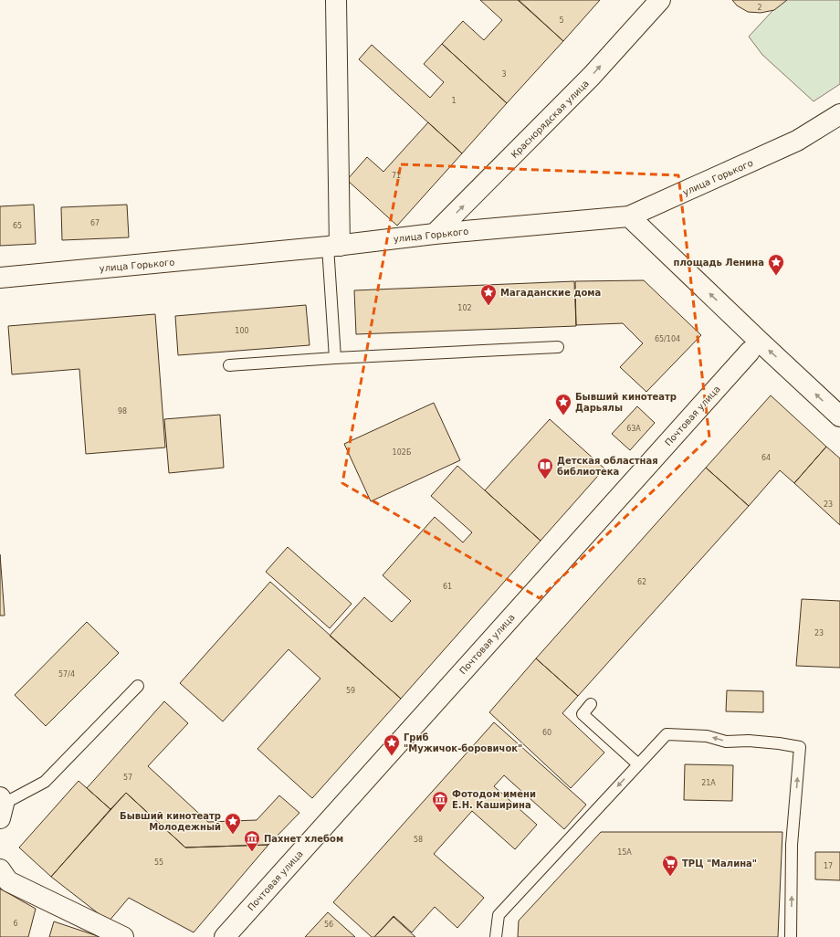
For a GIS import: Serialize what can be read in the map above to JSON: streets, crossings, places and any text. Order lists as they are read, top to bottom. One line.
{"streets":{"street":["Краснорядская улица","улица Горького","Почтовая улица"]},"crossings":[["Краснорядская улица","улица Горького"]],"one_way":["Краснорядская улица"],"places":{"place":["площадь Ленина","Магаданские дома","Бывший кинотеатр Дарьялы","Гриб \"Мужичок-боровичок\"","Бывший кинотеатр Молодежный"],"library":["Детская областная библиотека"],"museum":["Фотодом имени Е.Н. Каширина","Пахнет хлебом"],"supermarket":["ТРЦ \"Малина\""]},"house_numbers":["2","5","3","1","71","67","65","102","100","65/104","98","63А","102Б","64","23","62","61","23","57/4","59","60","57","21А","58","15А","55","17","6","56"]}
